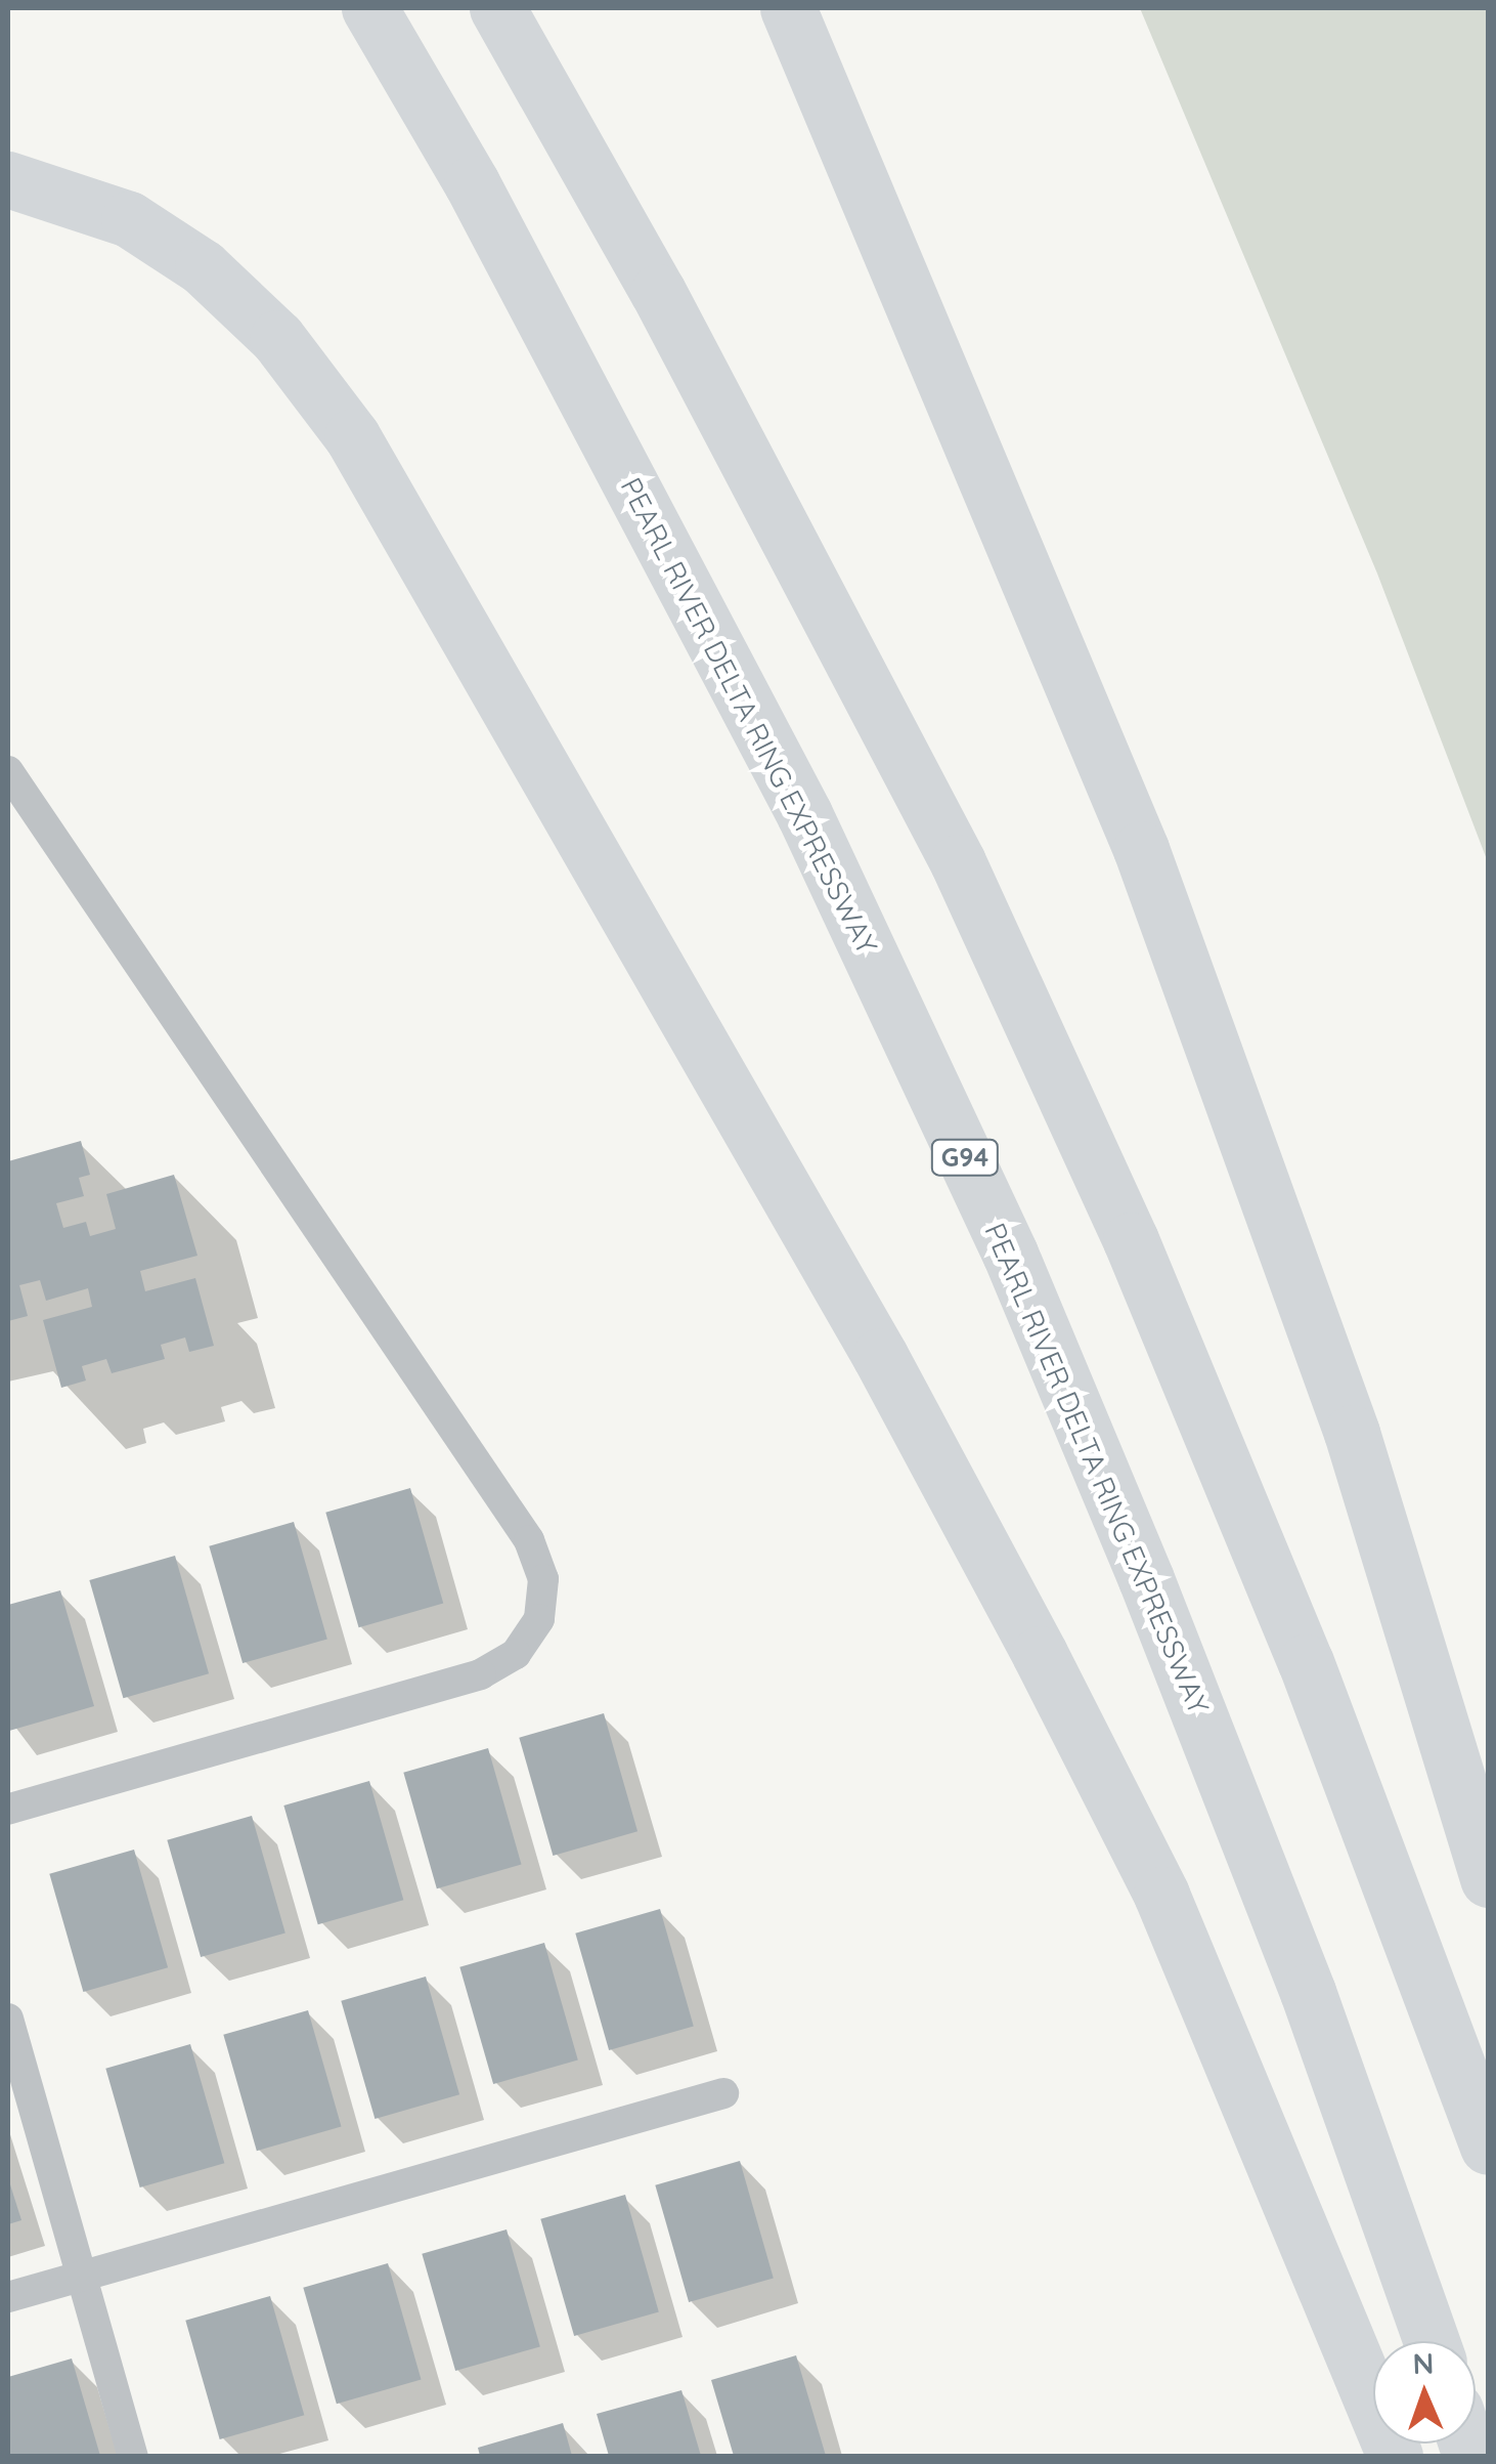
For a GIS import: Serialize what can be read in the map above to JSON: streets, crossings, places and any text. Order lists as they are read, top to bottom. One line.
{"streets":{"highway":["PEARL RIVER DELTA RING EXPRESSWAY","G94"]},"north":"top"}
